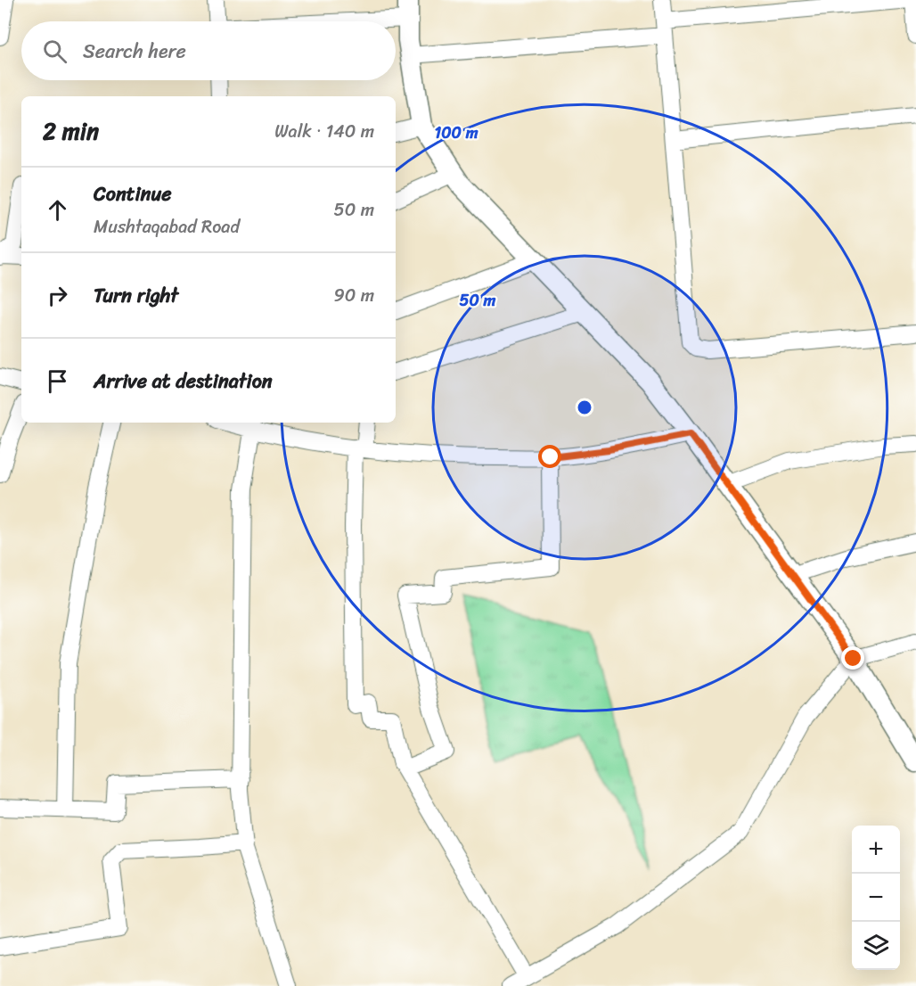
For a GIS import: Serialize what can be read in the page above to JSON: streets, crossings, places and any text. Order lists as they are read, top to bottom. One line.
{"page":{"search":"Search here","heading":["2 min","Walk · 140 m"],"list":[["Continue","Mushtaqabad Road","50 m"],["Turn right","90 m"],"Arrive at destination"],"map_buttons":["+","−"]},"rings":["100 m","50 m"]}
